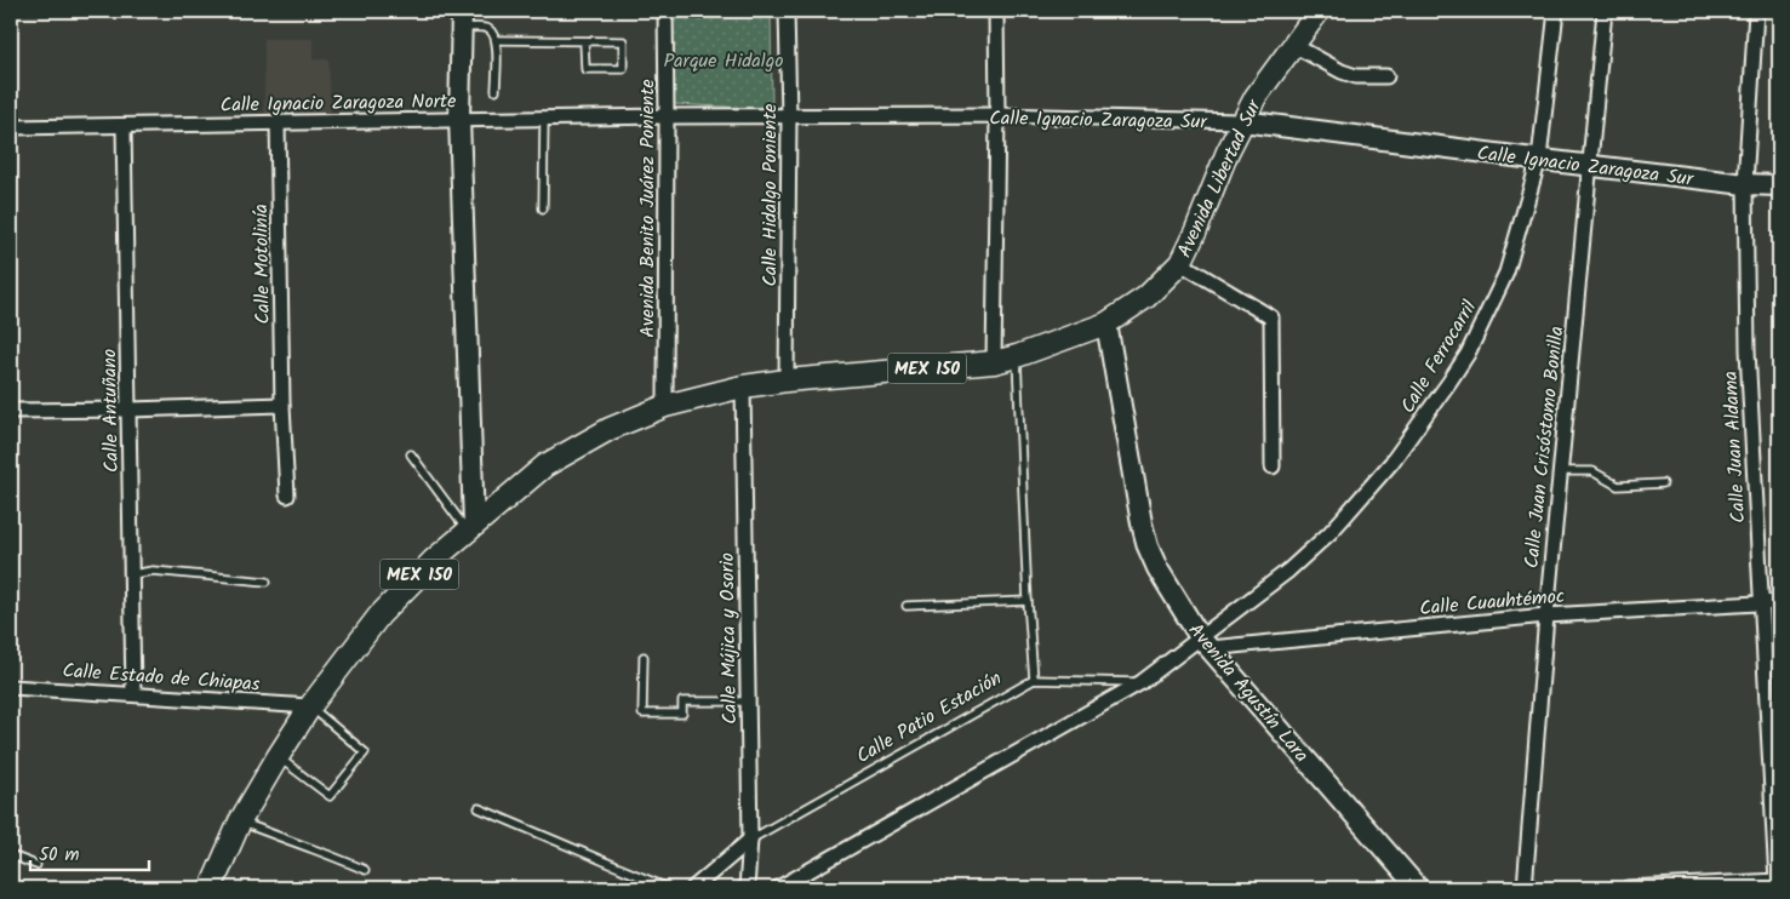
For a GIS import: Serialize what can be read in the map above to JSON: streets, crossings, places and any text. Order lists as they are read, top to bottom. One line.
{"streets":{"main road":["Calle Ignacio Zaragoza Sur","Avenida Libertad Sur","MEX 150","Avenida Agustín Lara"],"street":["Calle Ignacio Zaragoza Norte","Calle Hidalgo Poniente","Avenida Benito Juárez Poniente","Calle Motolinía","Calle Ferrocarril","Calle Antuñano","Calle Juan Crisóstomo Bonilla","Calle Juan Aldama","Calle Cuauhtémoc","Calle Mújica y Osorio","Calle Estado de Chiapas"],"lane":["Calle Patio Estación"]},"crossings":[["Calle Ignacio Zaragoza Norte","Calle Ignacio Zaragoza Sur"],["Calle Ignacio Zaragoza Norte","Avenida Benito Juárez Poniente"],["Calle Ignacio Zaragoza Norte","Calle Motolinía"],["Calle Ignacio Zaragoza Norte","Calle Antuñano"],["Calle Ignacio Zaragoza Sur","Avenida Libertad Sur"],["Calle Ignacio Zaragoza Sur","Calle Hidalgo Poniente"],["Calle Ignacio Zaragoza Sur","Avenida Benito Juárez Poniente"],["Calle Ignacio Zaragoza Sur","Calle Ferrocarril"],["Calle Ignacio Zaragoza Sur","Calle Juan Crisóstomo Bonilla"],["Calle Ignacio Zaragoza Sur","Calle Juan Aldama"],["Avenida Libertad Sur","Calle Hidalgo Poniente"],["Avenida Libertad Sur","MEX 150"],["Avenida Libertad Sur","Calle Mújica y Osorio"],["Avenida Libertad Sur","Avenida Agustín Lara"],["Avenida Benito Juárez Poniente","MEX 150"],["Calle Ferrocarril","Calle Cuauhtémoc"],["Calle Ferrocarril","Avenida Agustín Lara"],["MEX 150","Calle Mújica y Osorio"],["MEX 150","Calle Estado de Chiapas"],["Calle Antuñano","Calle Estado de Chiapas"],["Calle Juan Crisóstomo Bonilla","Calle Cuauhtémoc"],["Calle Juan Aldama","Calle Cuauhtémoc"],["Calle Cuauhtémoc","Avenida Agustín Lara"],["Calle Mújica y Osorio","Calle Patio Estación"]],"parks":["Parque Hidalgo"],"scale_bar":"50 m"}
